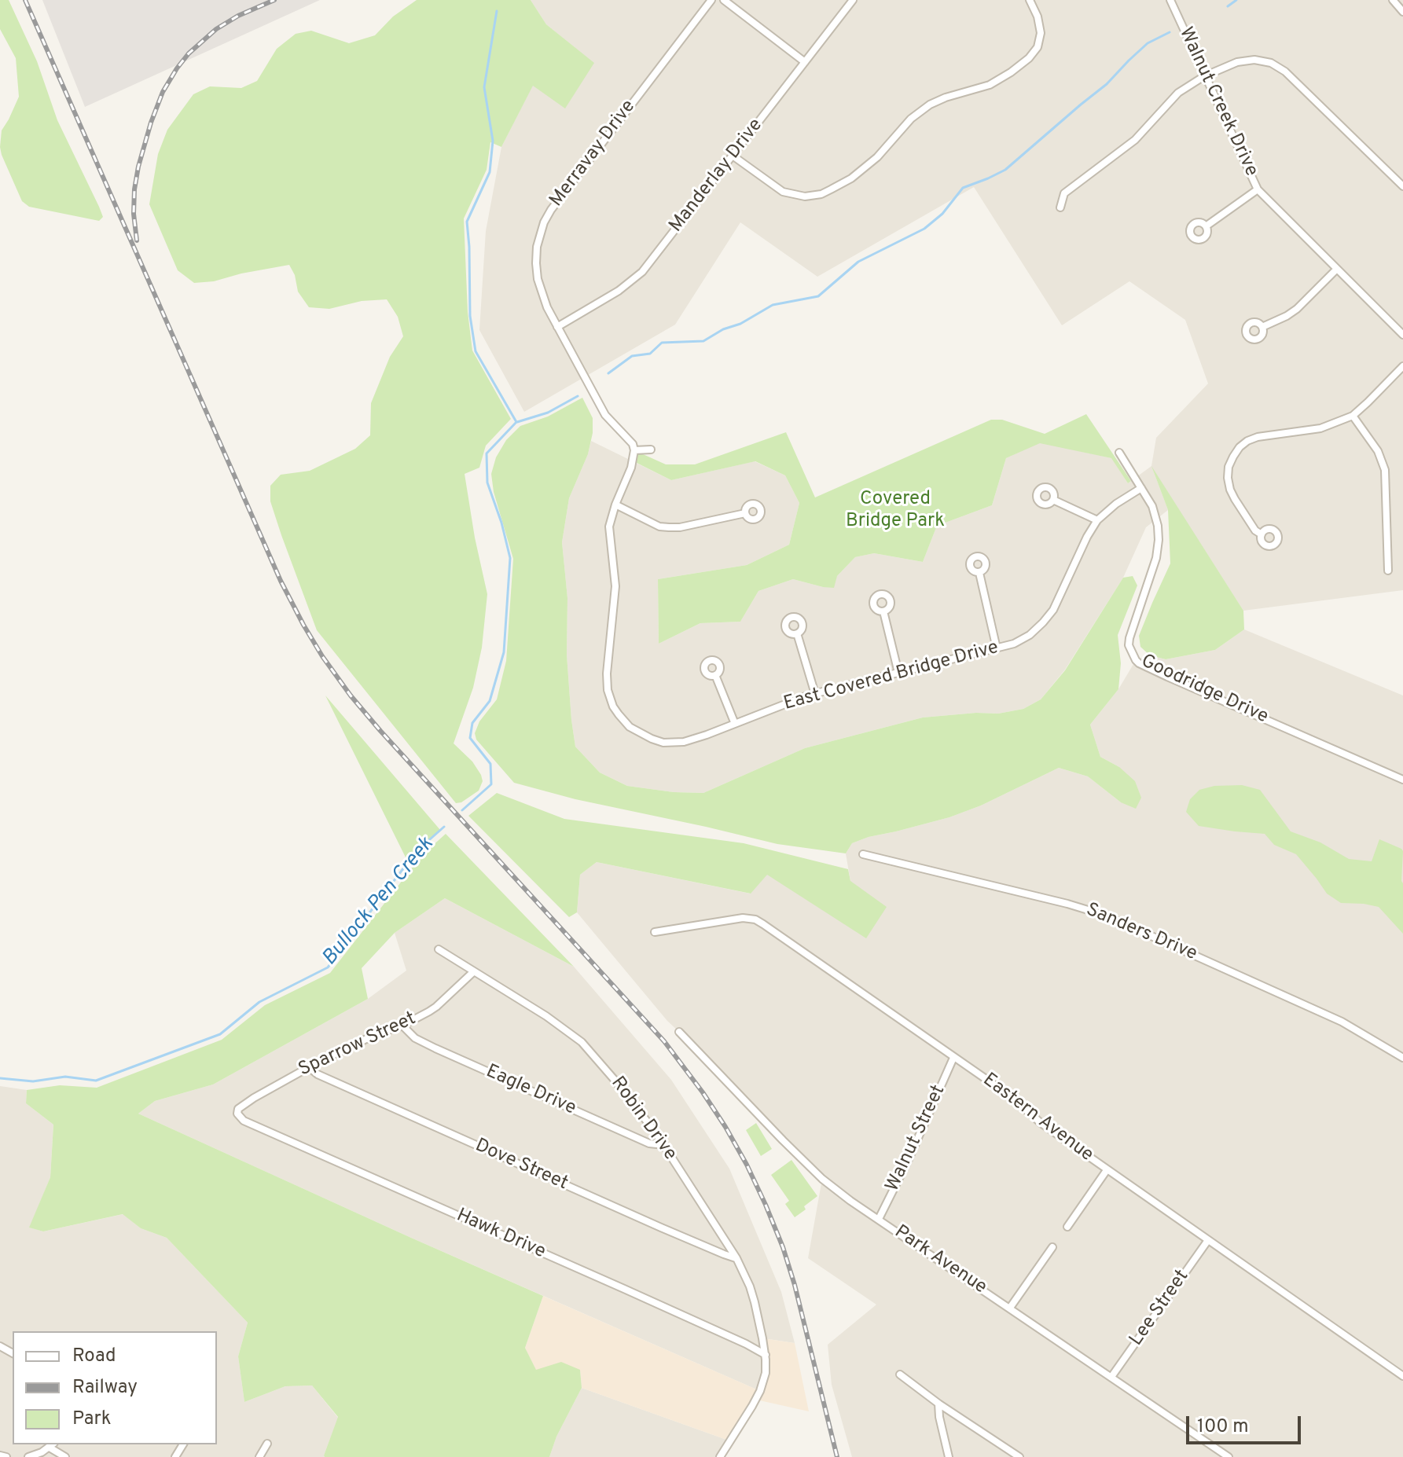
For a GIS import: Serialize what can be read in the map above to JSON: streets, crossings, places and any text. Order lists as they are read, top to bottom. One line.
{"streets":{"street":["Walnut Creek Drive","Merravay Drive","Manderlay Drive","East Covered Bridge Drive","Goodridge Drive","Sanders Drive","Sparrow Street","Eagle Drive","Eastern Avenue","Robin Drive","Walnut Street","Dove Street","Hawk Drive","Park Avenue","Lee Street"]},"crossings":[["Merravay Drive","Manderlay Drive"],["East Covered Bridge Drive","Goodridge Drive"],["Sparrow Street","Eagle Drive"],["Sparrow Street","Robin Drive"],["Sparrow Street","Dove Street"],["Sparrow Street","Hawk Drive"],["Eagle Drive","Robin Drive"],["Eastern Avenue","Walnut Street"],["Eastern Avenue","Lee Street"],["Robin Drive","Dove Street"],["Robin Drive","Hawk Drive"],["Walnut Street","Park Avenue"],["Park Avenue","Lee Street"]],"water":["Bullock Pen Creek"],"parks":["Covered Bridge Park"],"legend":["Road","Railway","Park"],"scale_bar":"100 m"}
